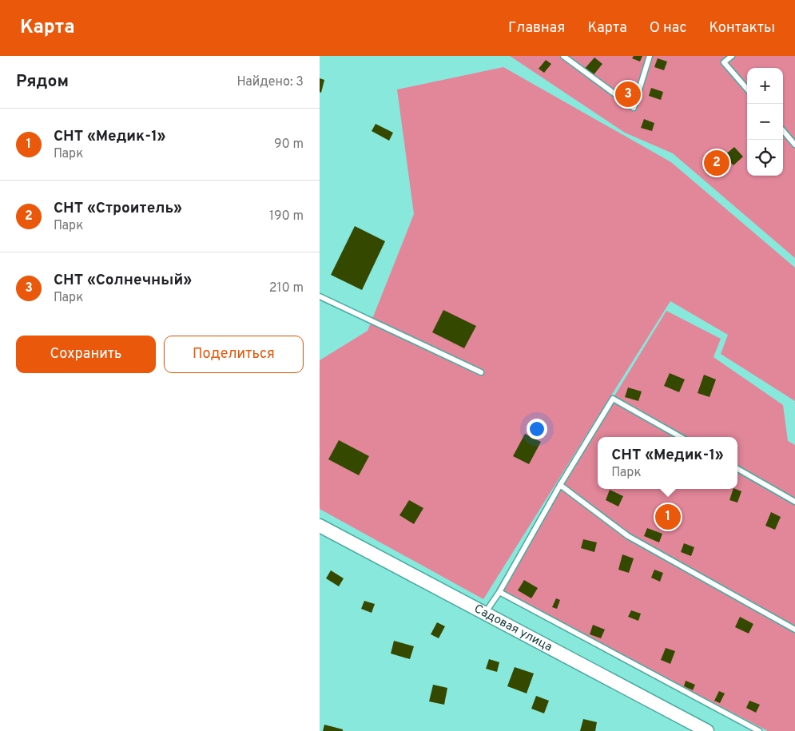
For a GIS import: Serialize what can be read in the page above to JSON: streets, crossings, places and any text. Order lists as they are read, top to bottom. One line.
{"streets":{"street":["Садовая улица"]},"page":{"header":"Карта","nav":["Главная","Карта","О нас","Контакты"],"heading":["Рядом","Найдено: 3"],"map_buttons":["+","−"],"pins":["3","2","1"],"list":[{"mark":"1","name":"СНТ «Медик-1»","note":"Парк","value":"90 m"},{"mark":"2","name":"СНТ «Строитель»","note":"Парк","value":"190 m"},{"mark":"3","name":"СНТ «Солнечный»","note":"Парк","value":"210 m"}],"buttons":["Сохранить","Поделиться"],"popup":["СНТ «Медик-1»","Парк"]}}
